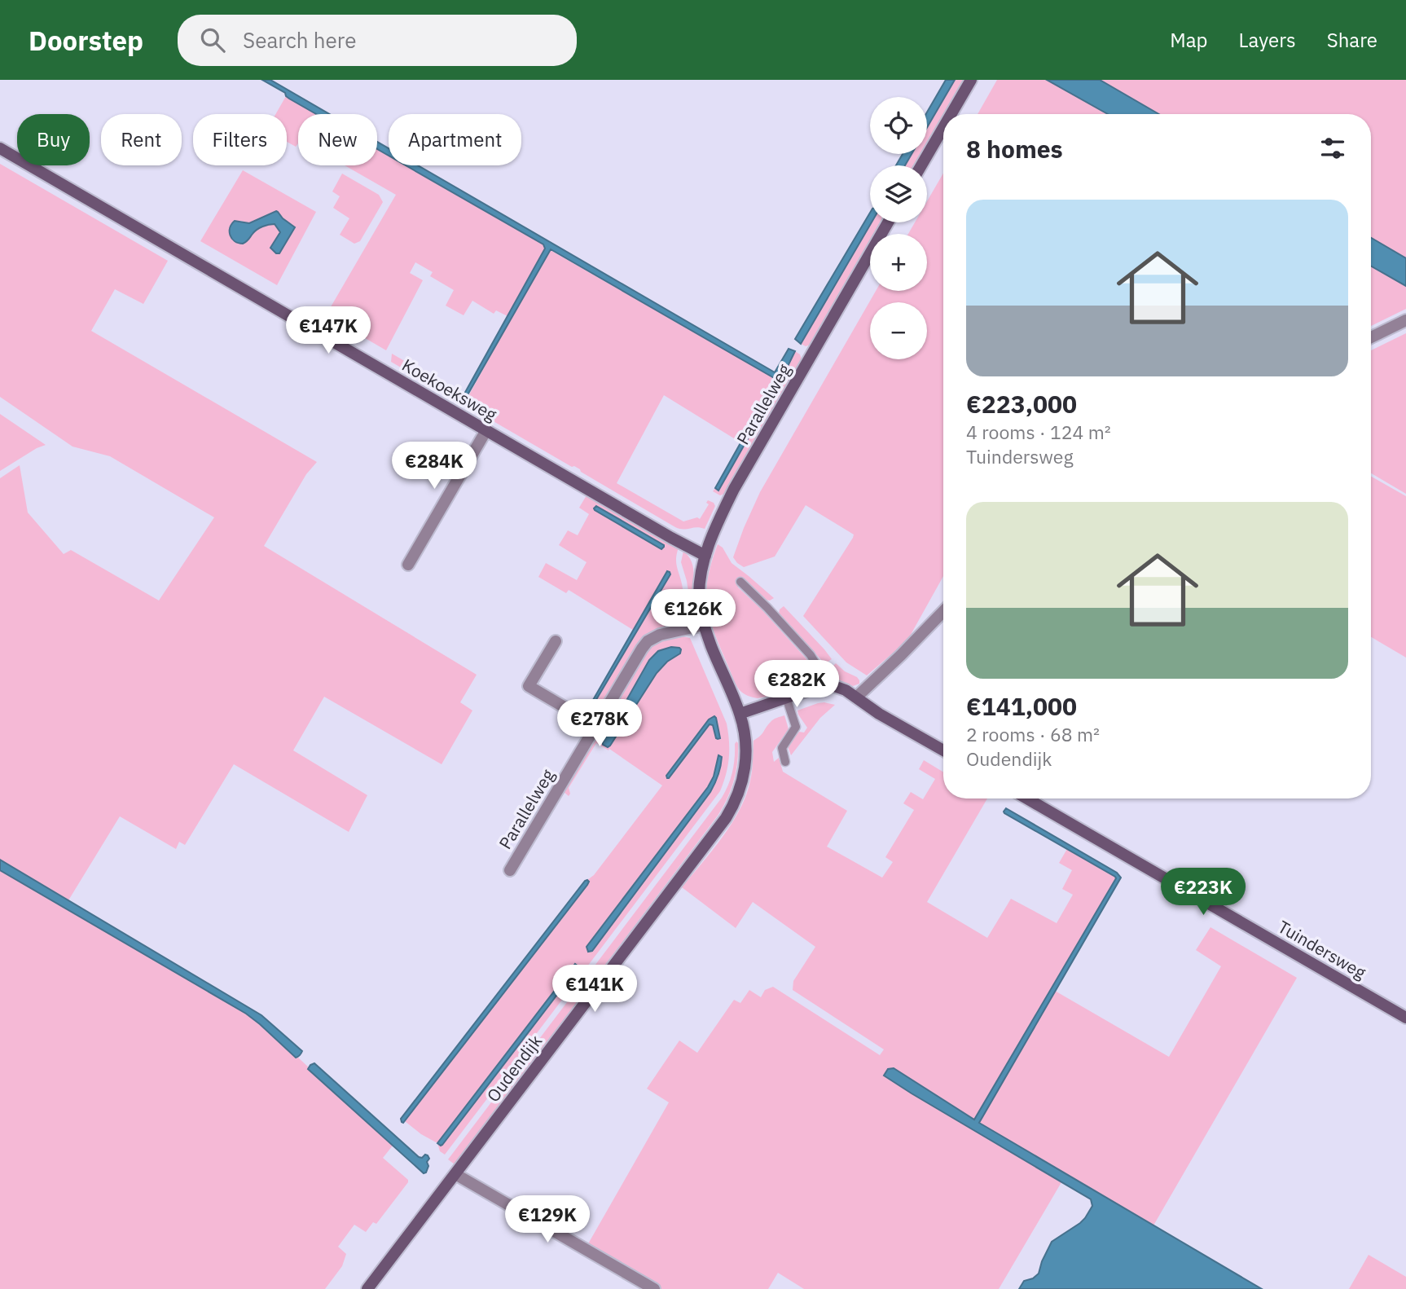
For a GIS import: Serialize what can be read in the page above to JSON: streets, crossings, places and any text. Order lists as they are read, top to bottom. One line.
{"streets":{"street":["Koekoeksweg","Parallelweg","Tuindersweg","Oudendijk"]},"crossings":[["Koekoeksweg","Parallelweg"],["Parallelweg","Oudendijk"]],"page":{"header":"Doorstep","search":"Search here","nav":["Map","Layers","Share"],"map_buttons":["+","−"],"chip":["Buy","Rent","Filters","New","Apartment"],"heading":"8 homes","list":[{"name":"€223,000","note":"4 rooms · 124 m² · Tuindersweg"},{"name":"€141,000","note":"2 rooms · 68 m² · Oudendijk"}],"price":["€147K","€284K","€126K","€282K","€278K","€223K","€141K","€129K"]}}
